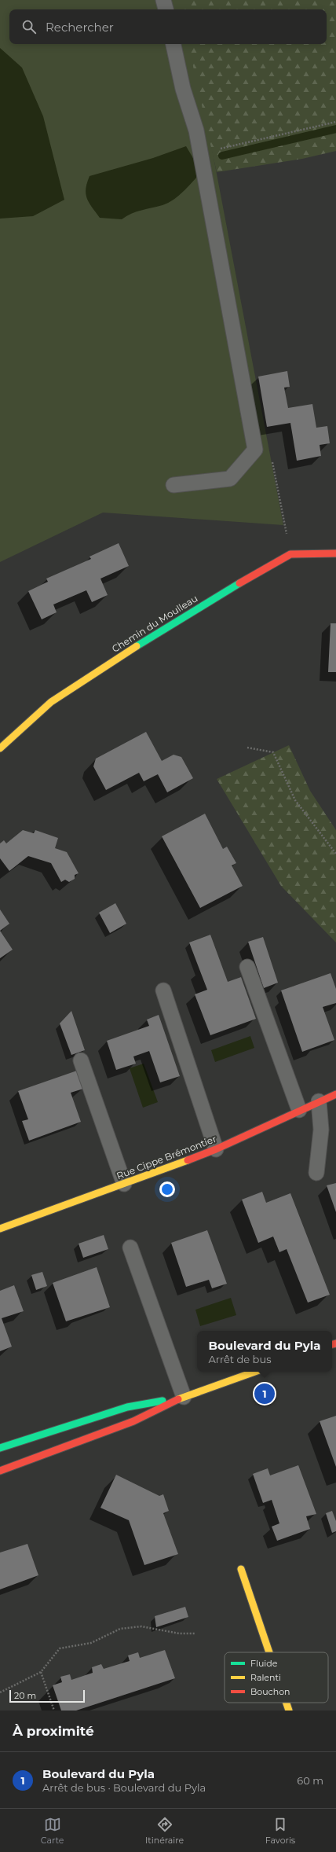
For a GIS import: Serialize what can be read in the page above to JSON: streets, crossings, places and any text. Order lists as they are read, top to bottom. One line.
{"streets":{"street":["Chemin du Moulleau","Rue Cippe Brémontier"]},"legend":["Fluide","Ralenti","Bouchon"],"scale_bar":"20 m","page":{"search":"Rechercher","popup":["Boulevard du Pyla","Arrêt de bus"],"pins":"1","scale":"20 m","heading":"À proximité","list":[{"mark":"1","name":"Boulevard du Pyla","note":"Arrêt de bus · Boulevard du Pyla","value":"60 m"}],"nav":["Carte","Itinéraire","Favoris"]}}
